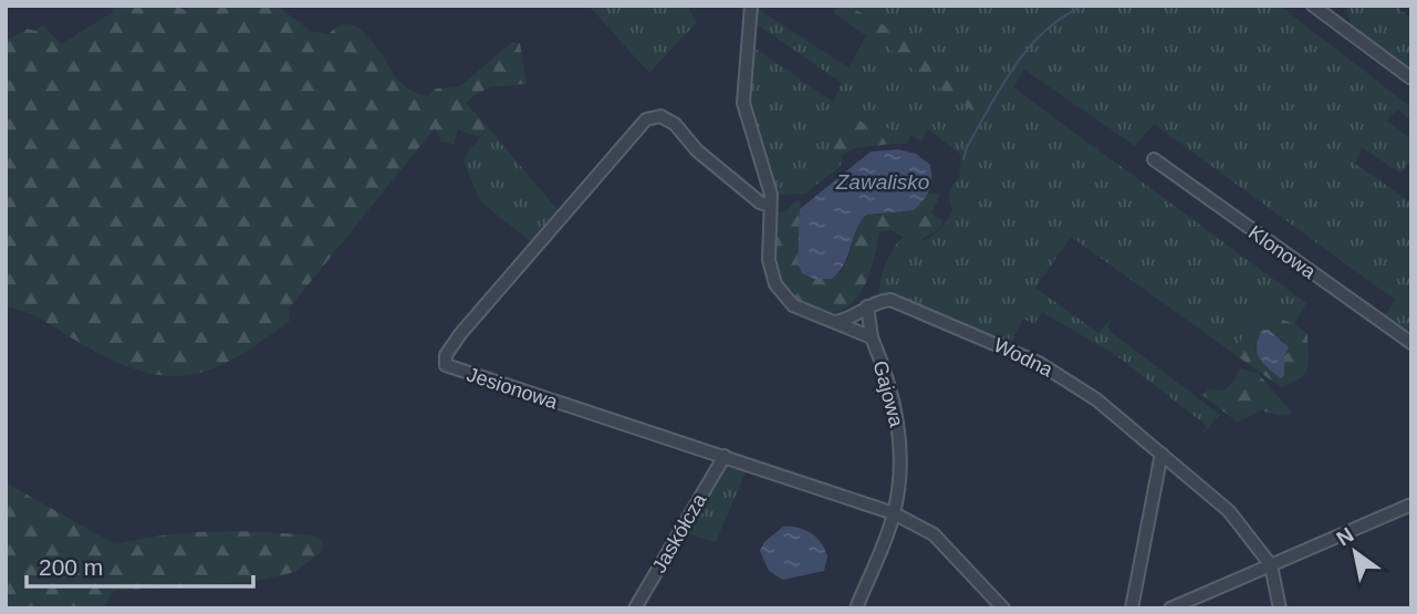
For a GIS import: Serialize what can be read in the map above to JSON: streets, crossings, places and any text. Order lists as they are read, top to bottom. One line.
{"streets":{"street":["Klonowa","Wodna","Jesionowa","Gajowa","Jaskółcza"]},"crossings":[["Wodna","Gajowa"],["Jesionowa","Gajowa"],["Jesionowa","Jaskółcza"]],"water":["Zawalisko"],"scale_bar":"200 m","north":"top left"}
